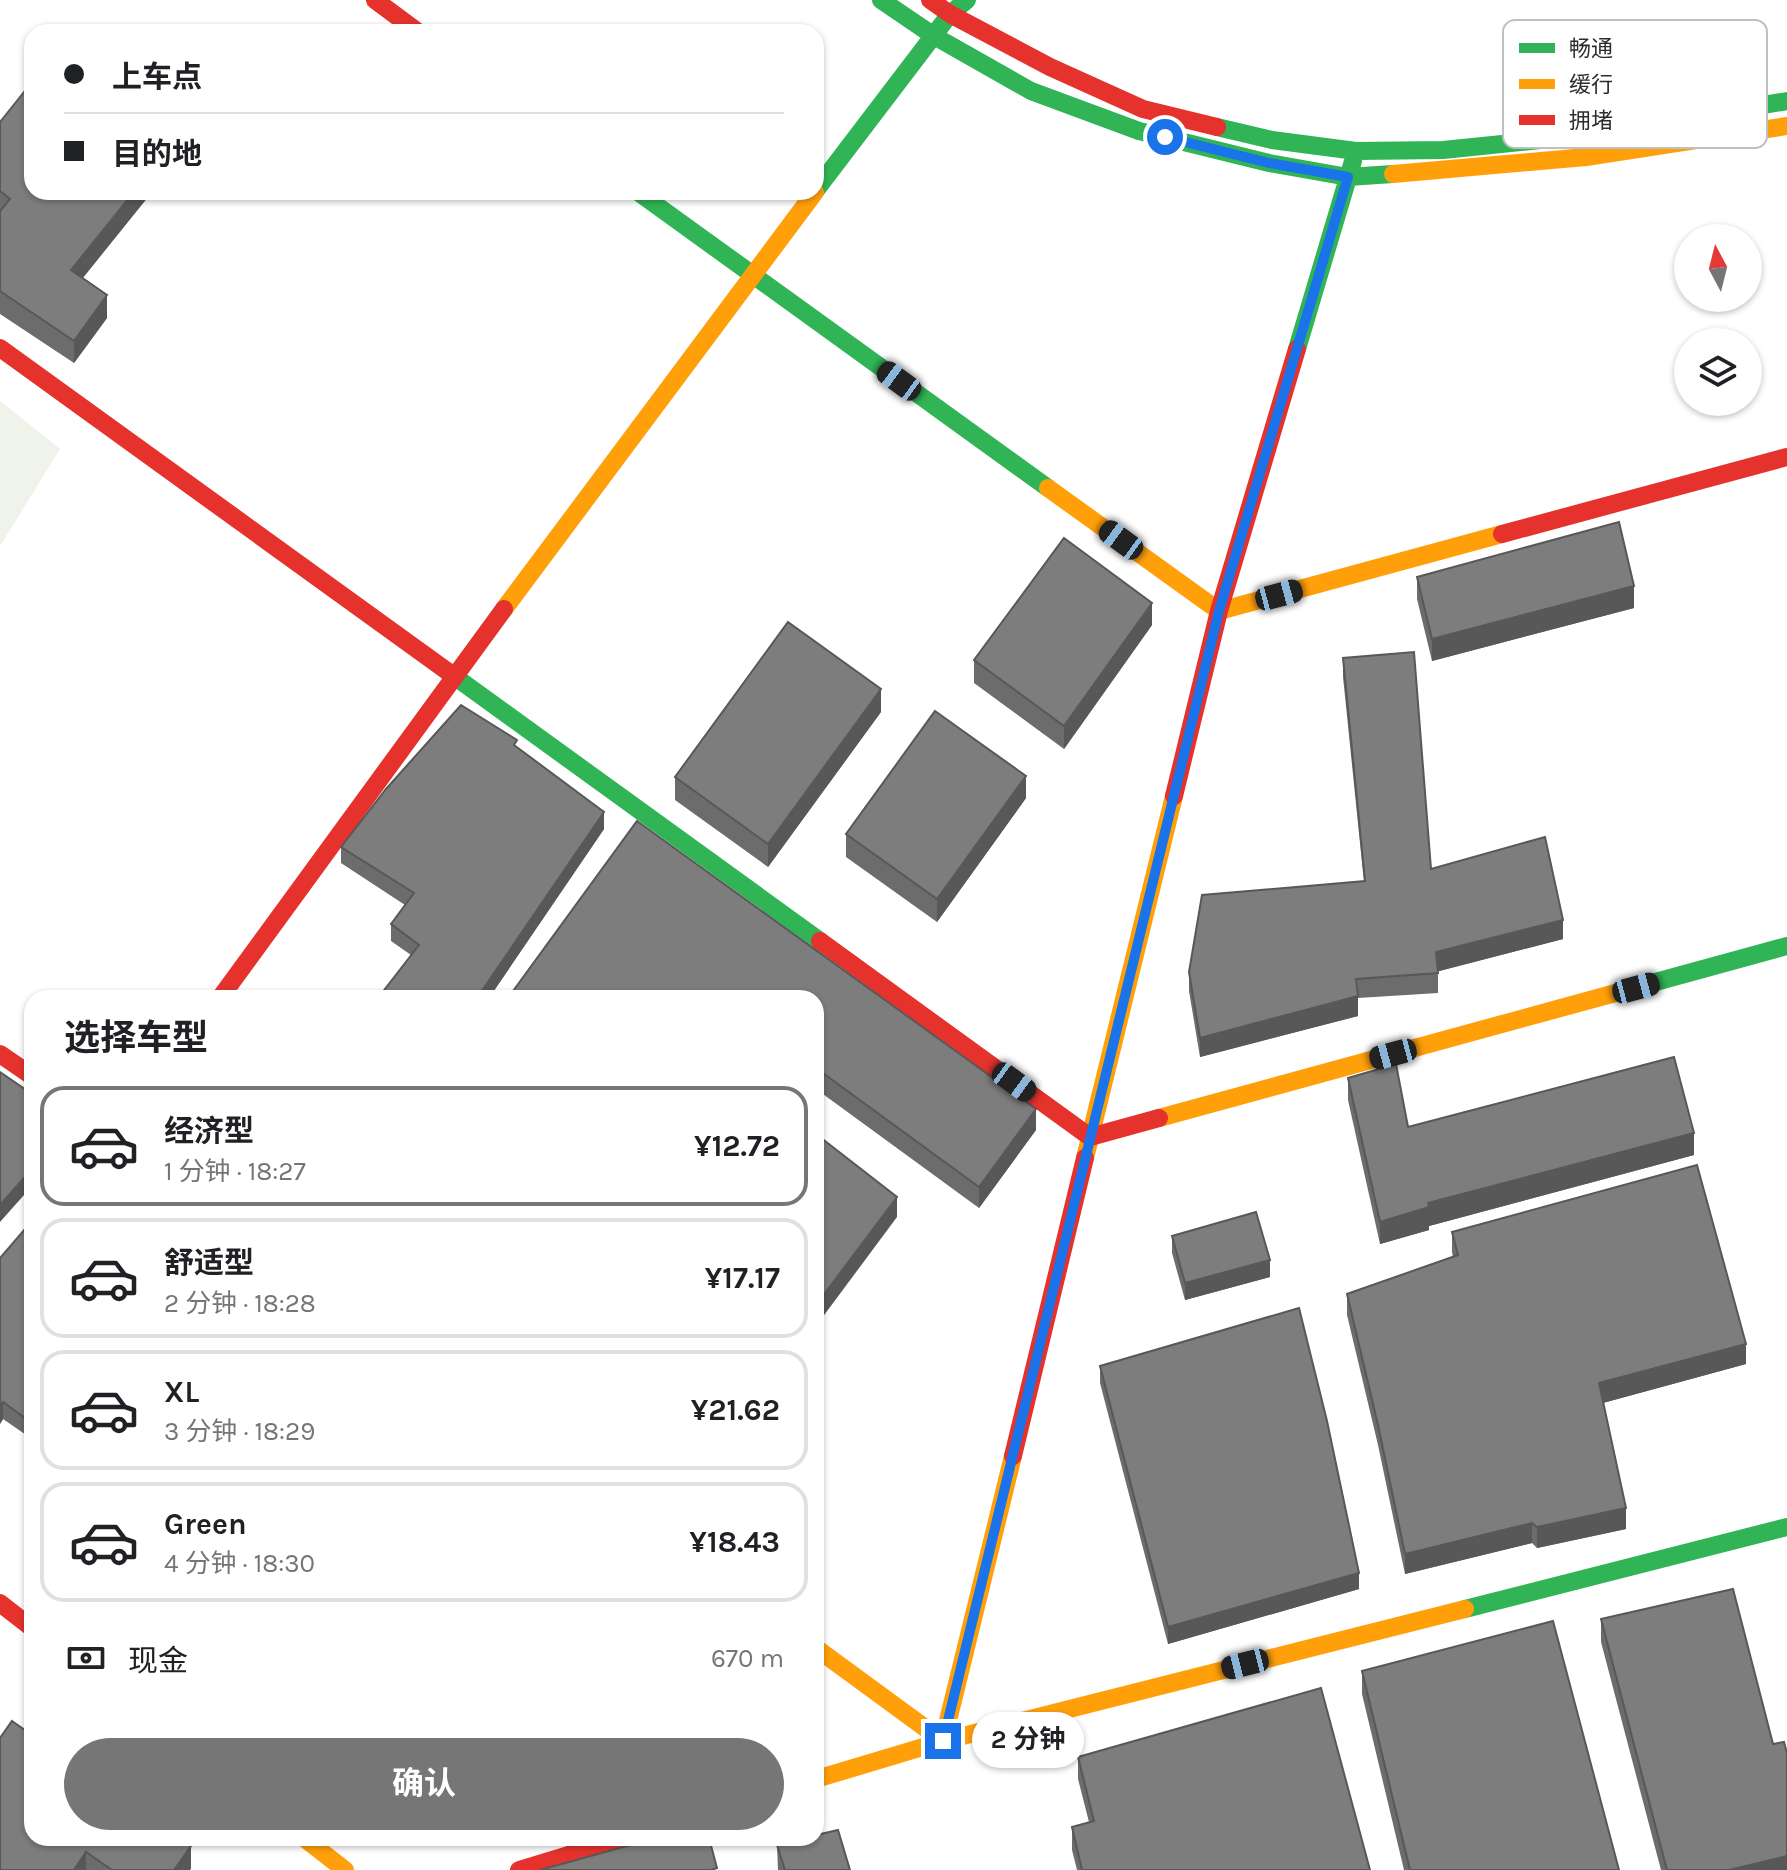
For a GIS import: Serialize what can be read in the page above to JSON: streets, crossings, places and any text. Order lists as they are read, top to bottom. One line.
{"legend":["畅通","缓行","拥堵"],"north":"top","page":{"banner":["上车点","目的地"],"heading":"选择车型","list":[{"name":"经济型","note":"1 分钟 · 18:27","value":"¥12.72"},{"name":"舒适型","note":"2 分钟 · 18:28","value":"¥17.17"},{"name":"XL","note":"3 分钟 · 18:29","value":"¥21.62"},{"name":"Green","note":"4 分钟 · 18:30","value":"¥18.43"}],"pay":["现金","670 m"],"bubble":"2 分钟","buttons":"确认"}}
